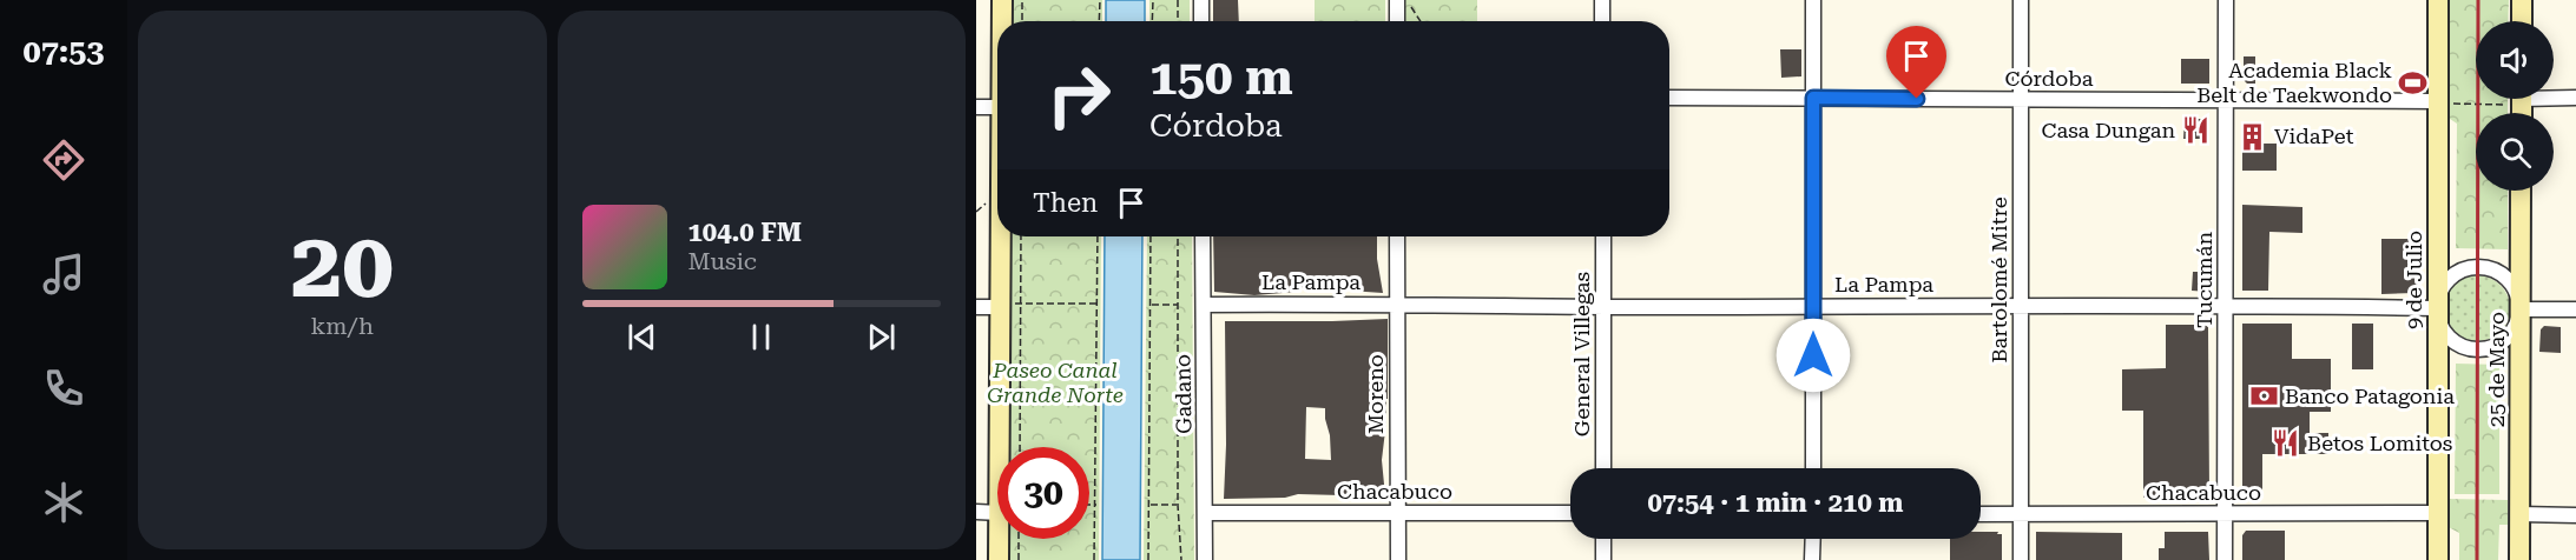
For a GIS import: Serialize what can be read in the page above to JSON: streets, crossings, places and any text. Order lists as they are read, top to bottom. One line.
{"streets":{"main road":["9 de Julio","25 de Mayo"],"street":["Córdoba","Bartolomé Mitre","Tucumán","La Pampa","General Villegas","Gadano","Moreno","Chacabuco"]},"crossings":[["Córdoba","Bartolomé Mitre"],["Córdoba","Tucumán"],["Córdoba","9 de Julio"],["Bartolomé Mitre","La Pampa"],["Bartolomé Mitre","Chacabuco"],["Tucumán","La Pampa"],["Tucumán","Chacabuco"],["9 de Julio","La Pampa"],["9 de Julio","25 de Mayo"],["9 de Julio","Chacabuco"],["La Pampa","General Villegas"],["La Pampa","25 de Mayo"],["La Pampa","Gadano"],["La Pampa","Moreno"],["Gadano","Chacabuco"],["Moreno","Chacabuco"]],"parks":["Paseo Canal Grande Norte"],"places":{"sports":["Academia Black Belt de Taekwondo"],"restaurant":["Casa Dungan","Betos Lomitos"],"building":["VidaPet"],"bank":["Banco Patagonia"]},"page":{"tabs":"07:53","tile":["20","km/h"],"turn":["150 m","Córdoba"],"then":"Then","song":["104.0 FM","Music"],"limit":"30","trip":"07:54 · 1 min · 210 m"}}
